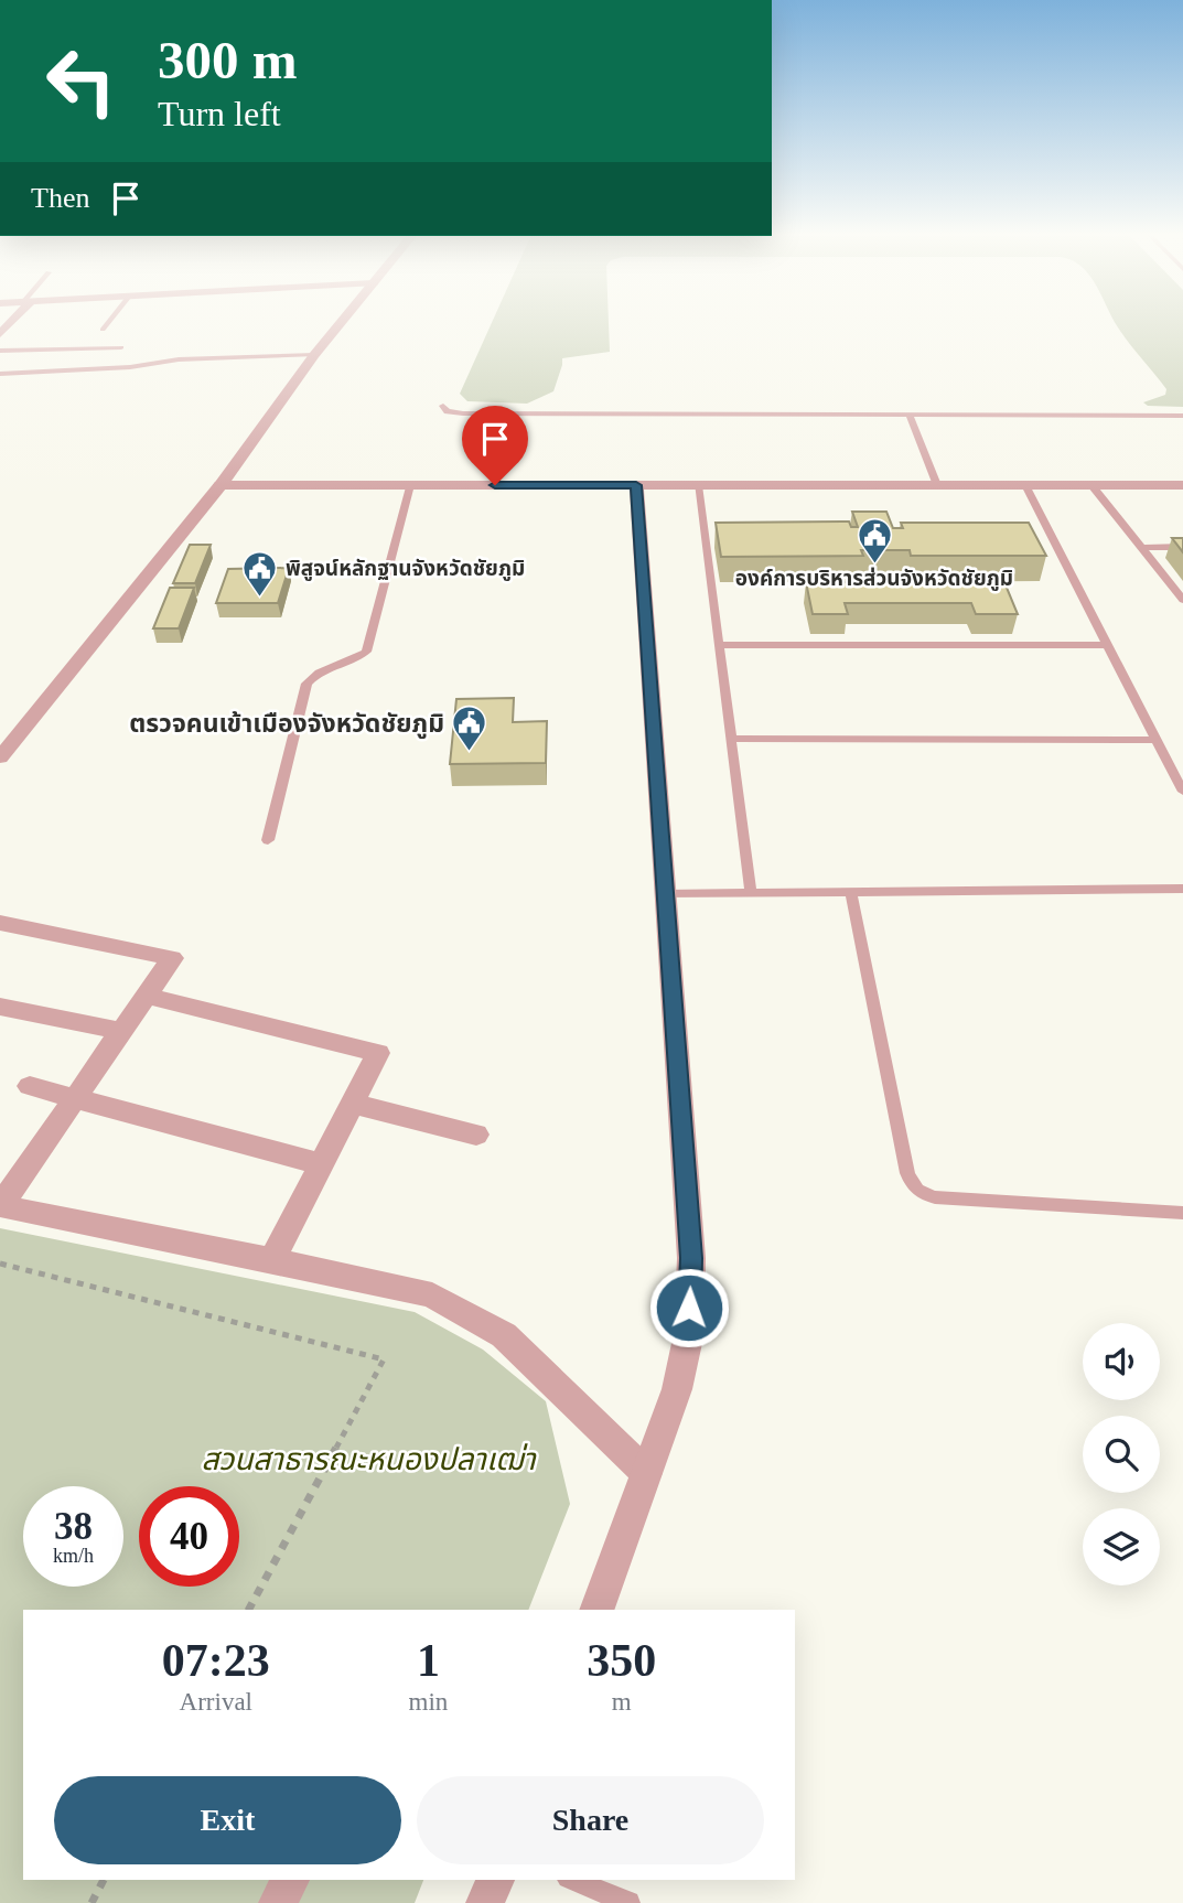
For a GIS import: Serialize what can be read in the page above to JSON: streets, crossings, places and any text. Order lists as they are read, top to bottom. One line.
{"parks":["สวนสาธารณะหนองปลาเฒ่า"],"places":{"public building":["องค์การบริหารส่วนจังหวัดชัยภูมิ","พิสูจน์หลักฐานจังหวัดชัยภูมิ","ตรวจคนเข้าเมืองจังหวัดชัยภูมิ"]},"page":{"turn":["300 m","Turn left"],"then":"Then","speed":"38 km/h","limit":"40","eta":["07:23","Arrival","1","min","350","m"],"buttons":["Exit","Share"]}}
